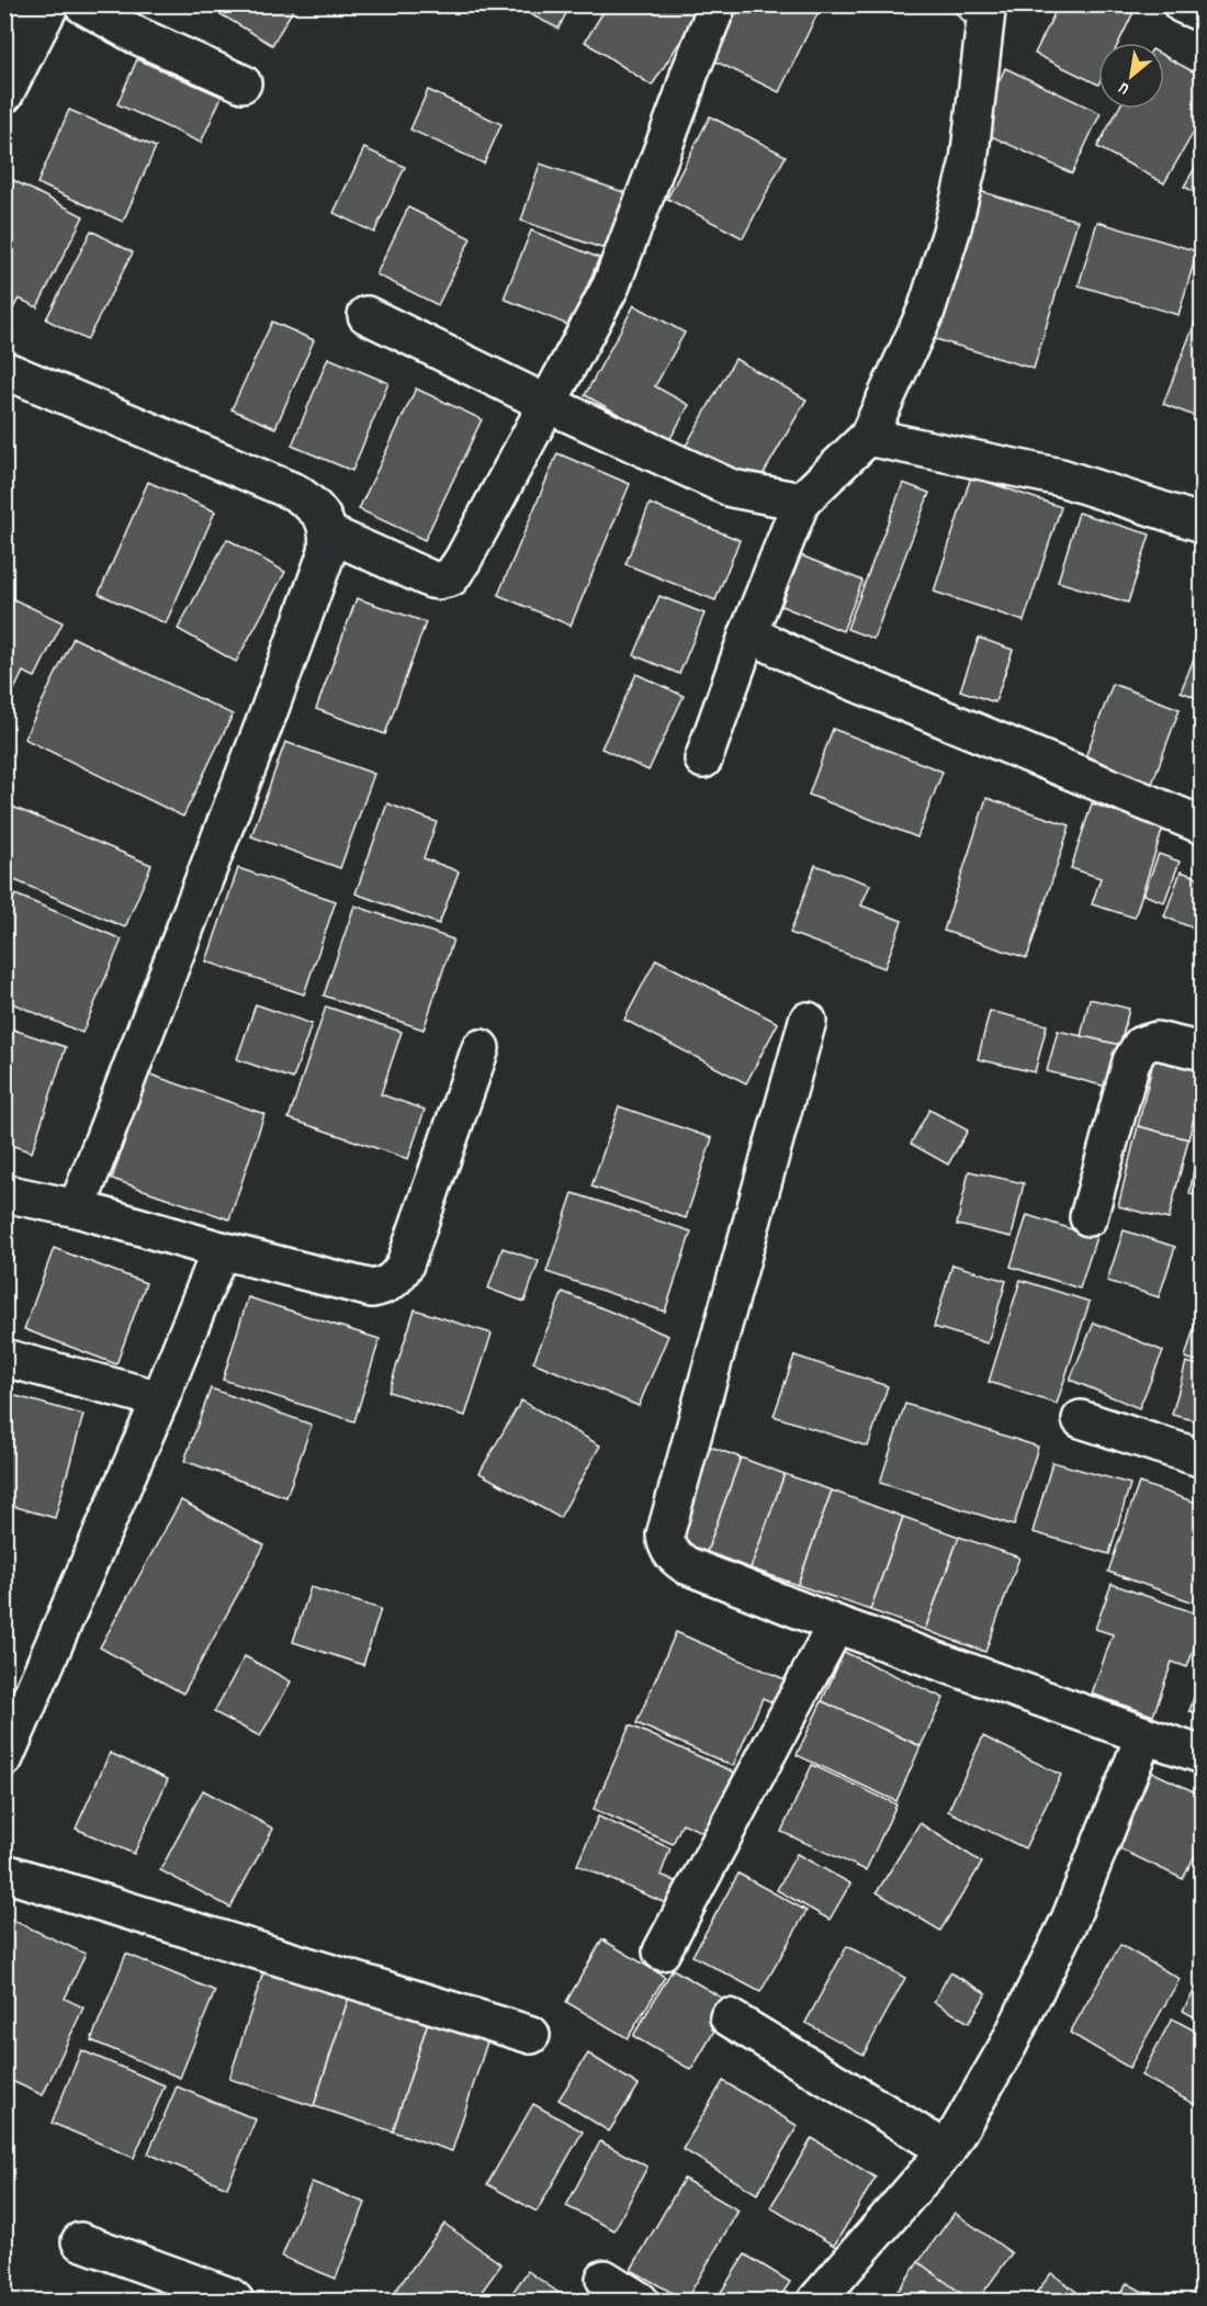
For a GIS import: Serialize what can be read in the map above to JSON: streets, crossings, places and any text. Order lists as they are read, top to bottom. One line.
{"north":"bottom left"}
